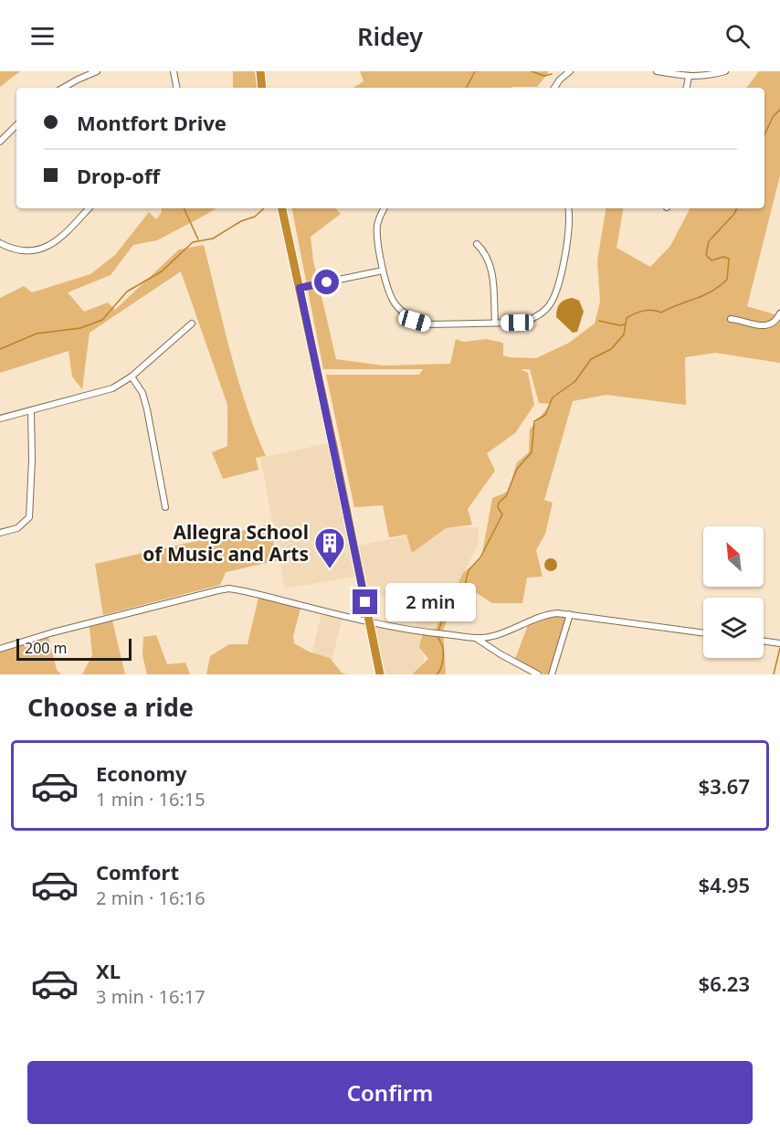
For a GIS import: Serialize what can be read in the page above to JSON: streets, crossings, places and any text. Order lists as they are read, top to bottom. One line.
{"places":{"building":["Allegra School of Music and Arts"]},"scale_bar":"200 m","north":"top left","page":{"header":"Ridey","banner":["Montfort Drive","Drop-off"],"bubble":"2 min","scale":"200 m","heading":"Choose a ride","list":[{"name":"Economy","note":"1 min · 16:15","value":"$3.67"},{"name":"Comfort","note":"2 min · 16:16","value":"$4.95"},{"name":"XL","note":"3 min · 16:17","value":"$6.23"}],"buttons":"Confirm"}}
